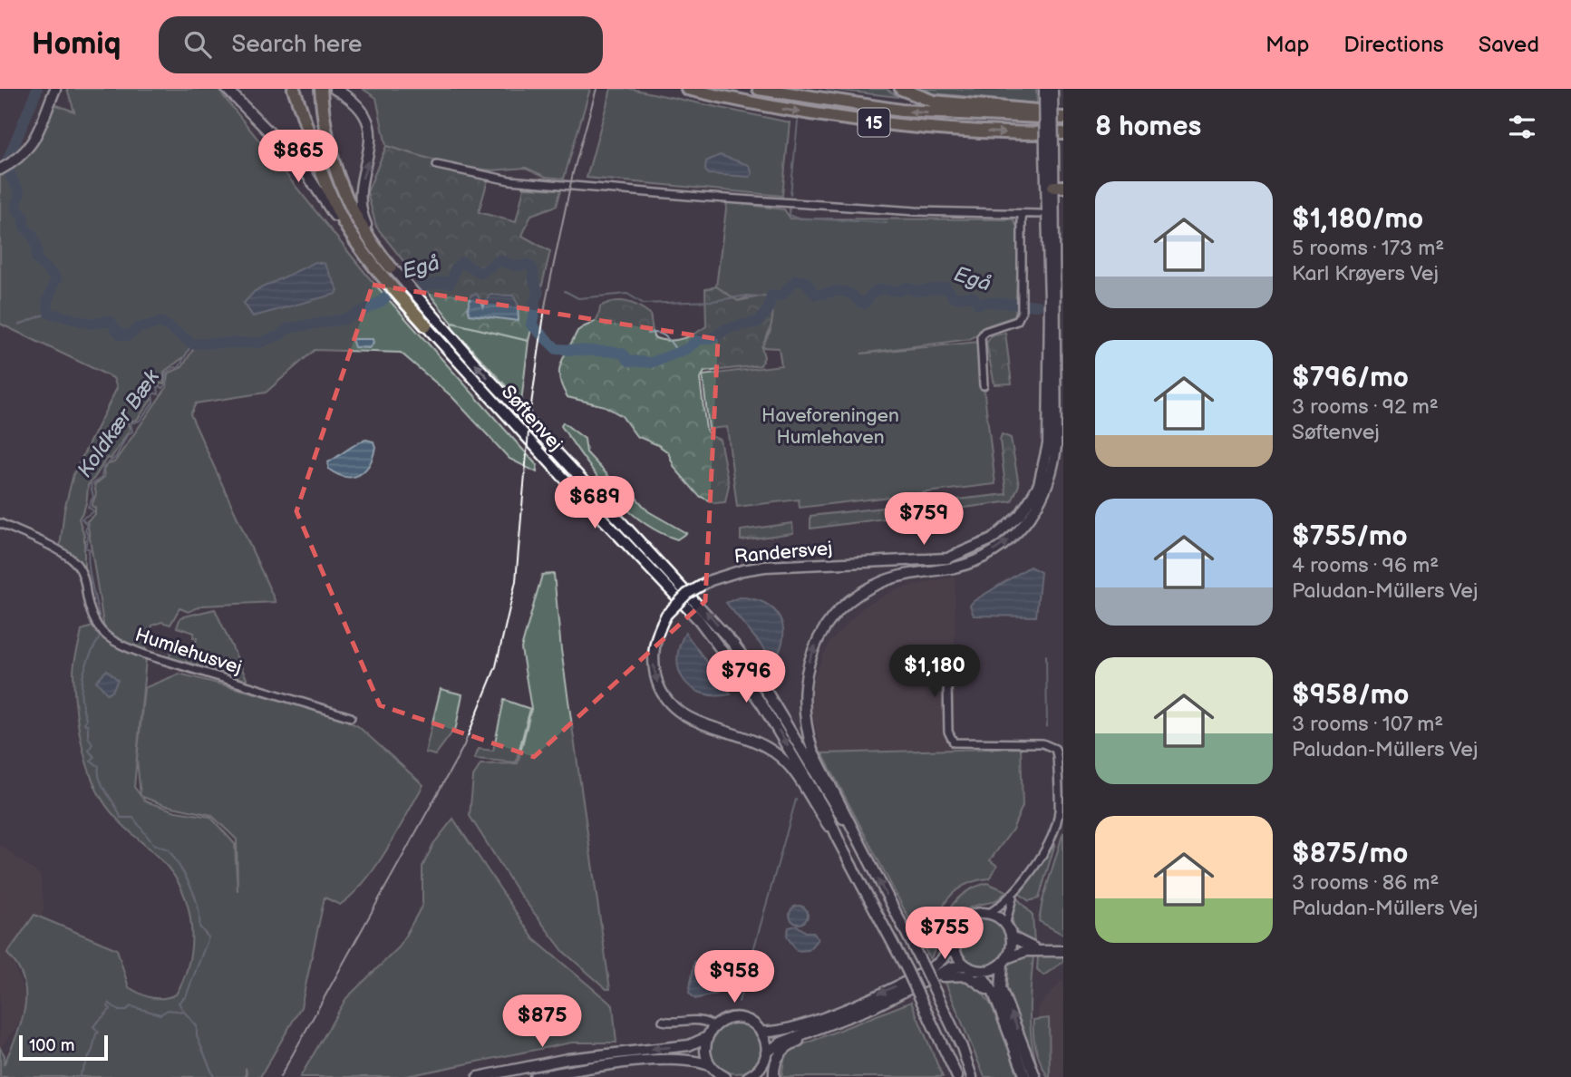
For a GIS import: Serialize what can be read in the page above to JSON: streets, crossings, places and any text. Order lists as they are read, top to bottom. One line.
{"streets":{"highway":["15"],"main road":["Søftenvej","Randersvej"],"street":["Humlehusvej"]},"crossings":[["Søftenvej","Randersvej"]],"water":["Egå","Koldkær Bæk"],"parks":["Haveforeningen Humlehaven"],"scale_bar":"100 m","page":{"header":"Homiq","search":"Search here","nav":["Map","Directions","Saved"],"heading":"8 homes","price":["$865","$689","$759","$1,180","$796","$755","$958","$875"],"list":[{"name":"$1,180/mo","note":"5 rooms · 173 m² · Karl Krøyers Vej"},{"name":"$796/mo","note":"3 rooms · 92 m² · Søftenvej"},{"name":"$755/mo","note":"4 rooms · 96 m² · Paludan-Müllers Vej"},{"name":"$958/mo","note":"3 rooms · 107 m² · Paludan-Müllers Vej"},{"name":"$875/mo","note":"3 rooms · 86 m² · Paludan-Müllers Vej"}],"scale":"100 m"}}
